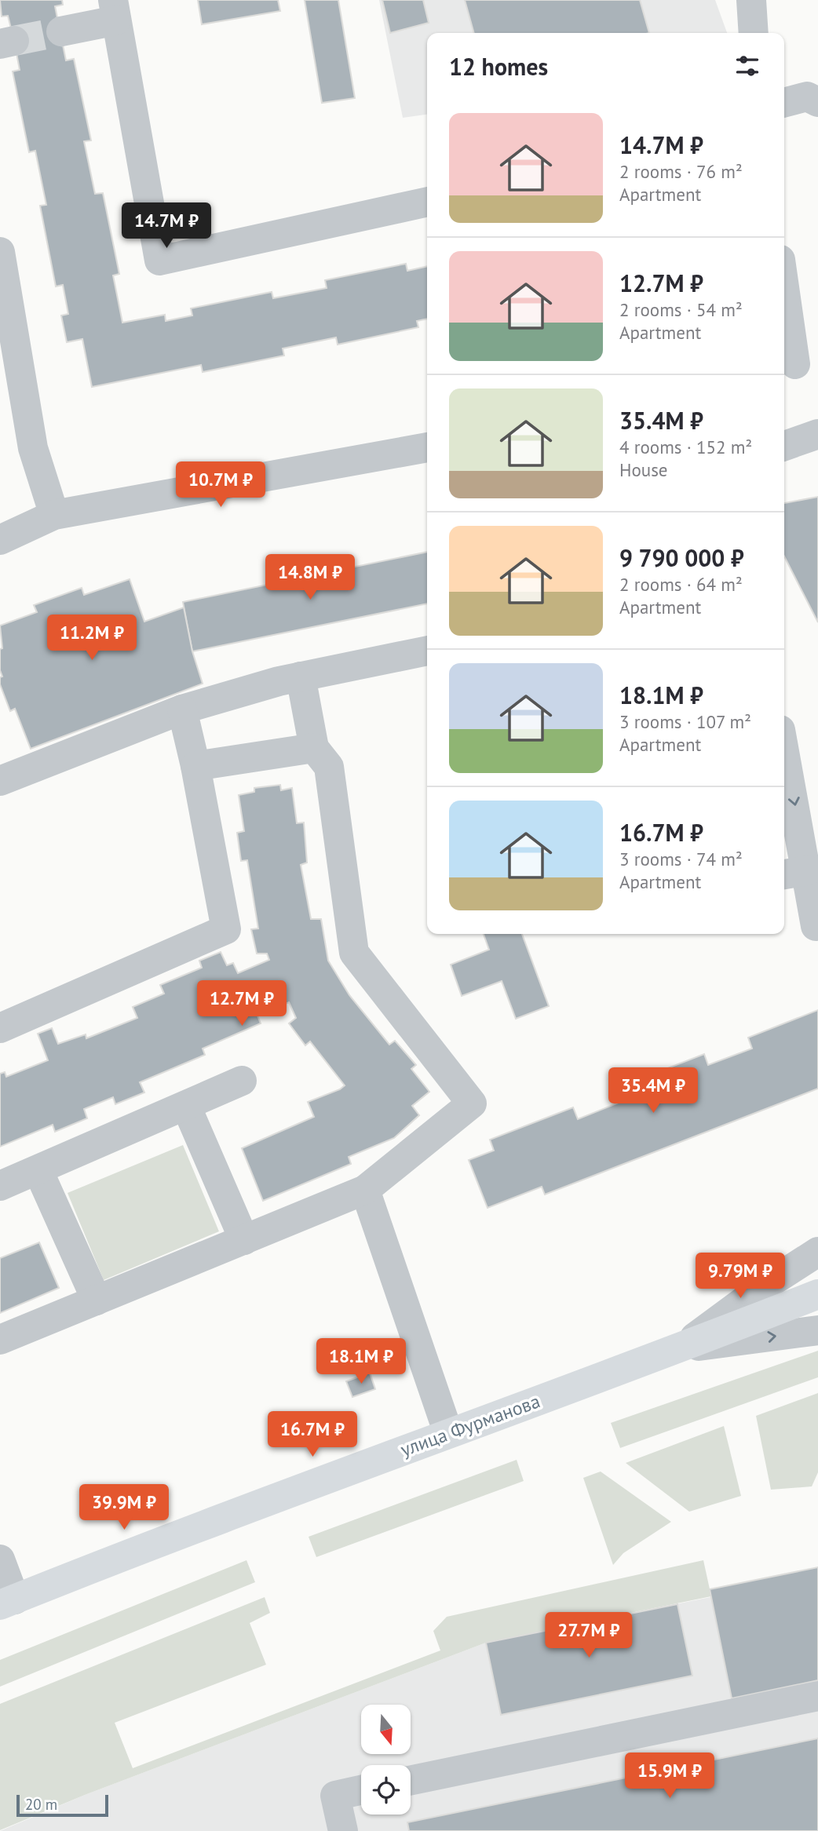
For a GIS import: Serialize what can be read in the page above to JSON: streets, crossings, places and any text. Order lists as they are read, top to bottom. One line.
{"streets":{"main road":["улица Фурманова"]},"scale_bar":"20 m","north":"bottom","page":{"heading":"12 homes","list":[{"name":"14.7M ₽","note":"2 rooms · 76 m² · Apartment"},{"name":"12.7M ₽","note":"2 rooms · 54 m² · Apartment"},{"name":"35.4M ₽","note":"4 rooms · 152 m² · House"},{"name":"9 790 000 ₽","note":"2 rooms · 64 m² · Apartment"},{"name":"18.1M ₽","note":"3 rooms · 107 m² · Apartment"},{"name":"16.7M ₽","note":"3 rooms · 74 m² · Apartment"}],"price":["14.7M ₽","10.7M ₽","14.8M ₽","11.2M ₽","12.7M ₽","35.4M ₽","9.79M ₽","18.1M ₽","16.7M ₽","39.9M ₽","27.7M ₽","15.9M ₽"],"scale":"20 m"}}
